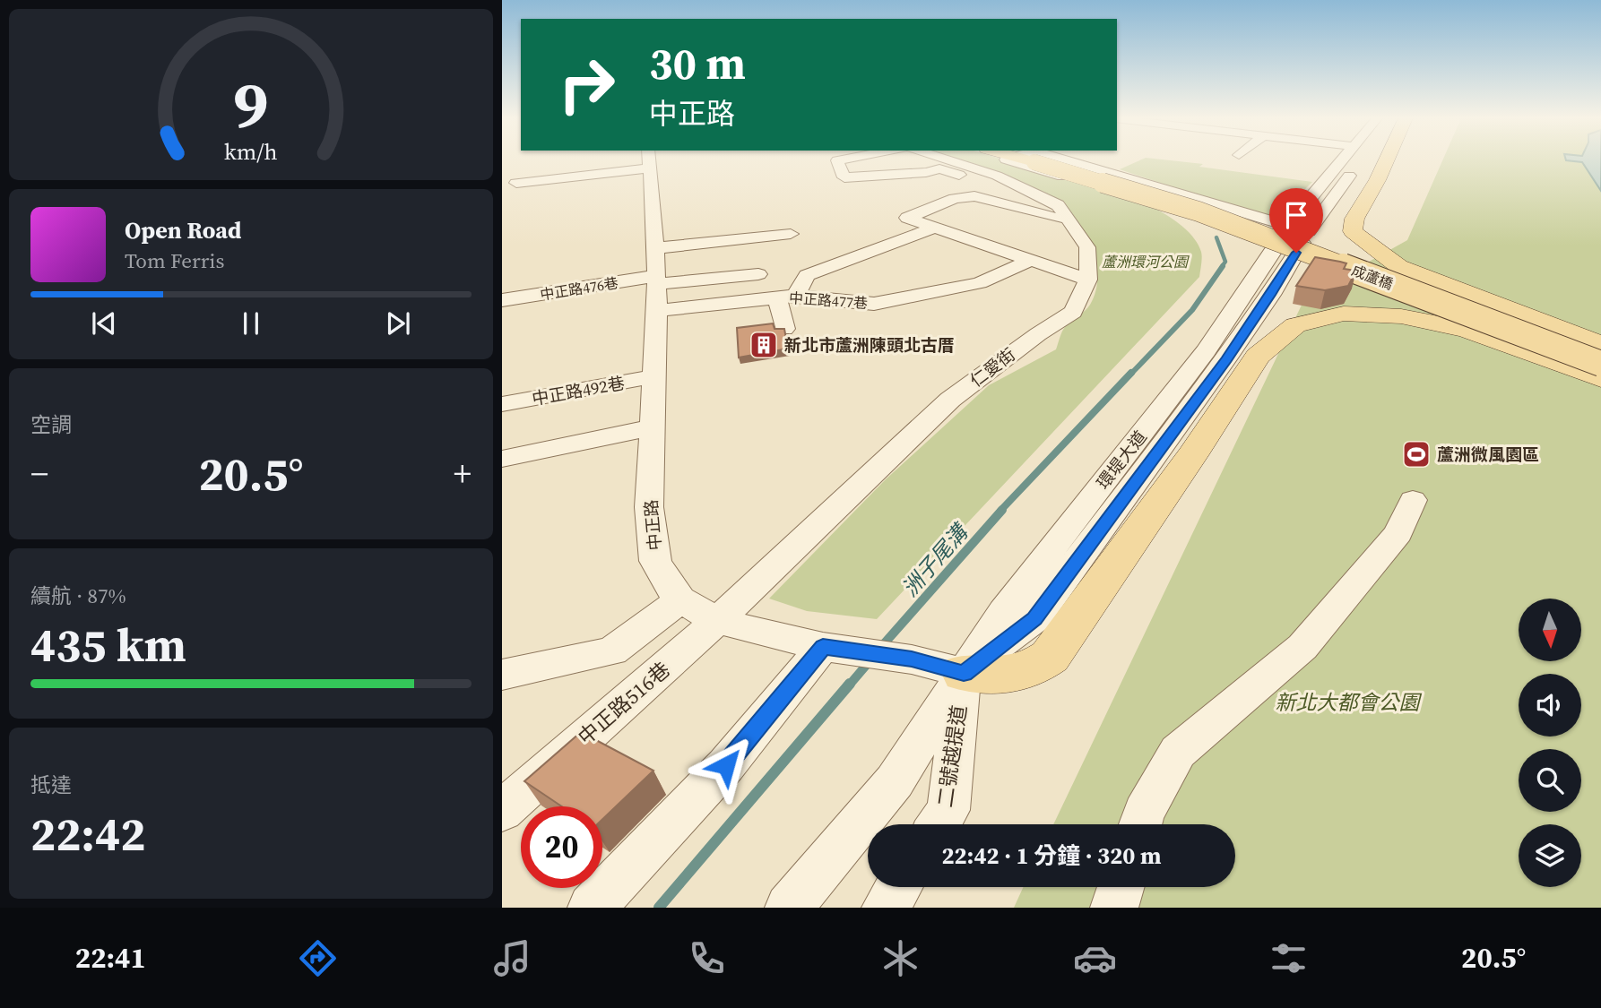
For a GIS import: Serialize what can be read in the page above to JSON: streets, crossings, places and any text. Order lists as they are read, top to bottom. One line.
{"streets":{"main road":["成蘆橋"],"street":["中正路476巷","中正路477巷","仁愛街","中正路492巷","環堤大道","中正路","中正路516巷","二號越提道"]},"crossings":[["中正路476巷","中正路"],["中正路477巷","中正路"],["仁愛街","中正路"],["仁愛街","中正路516巷"],["中正路492巷","中正路"],["環堤大道","中正路"],["環堤大道","二號越提道"],["中正路","中正路516巷"],["中正路","二號越提道"]],"water":["洲子尾溝"],"parks":["蘆洲環河公園","新北大都會公園"],"places":{"building":["新北市蘆洲陳頭北古厝"],"sports":["蘆洲微風園區"]},"north":"bottom","page":{"turn":["30 m","中正路"],"song":["Open Road","Tom Ferris"],"tile":["空調",["續航 · 87%","435 km"],["抵達","22:42"]],"heat":["−","20.5°","+"],"limit":"20","trip":"22:42 · 1 分鐘 · 320 m","tabs":["22:41","20.5°"],"gauge":["9","km/h"]}}
